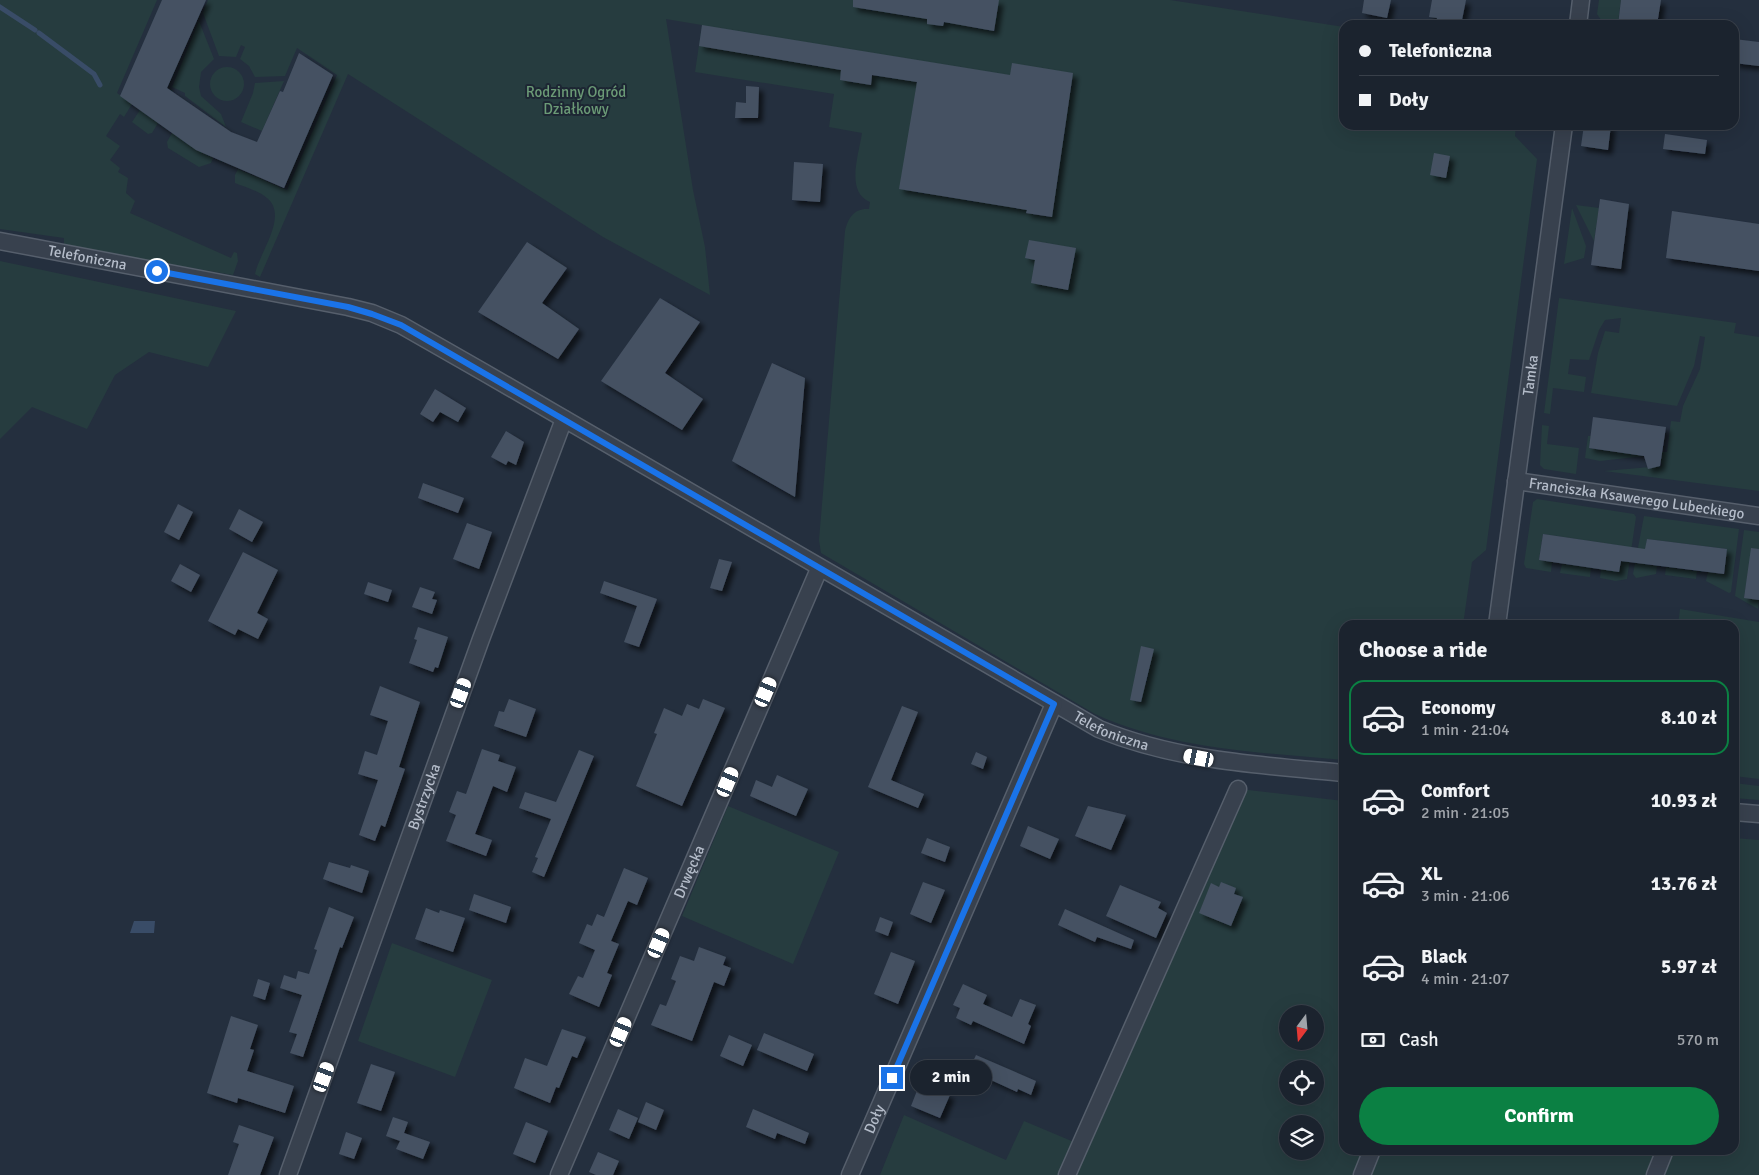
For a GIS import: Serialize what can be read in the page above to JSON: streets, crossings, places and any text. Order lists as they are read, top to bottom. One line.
{"streets":{"street":["Telefoniczna","Tamka","Franciszka Ksawerego Lubeckiego","Bystrzycka","Drwęcka","Doły"]},"crossings":[["Telefoniczna","Bystrzycka"],["Telefoniczna","Drwęcka"],["Telefoniczna","Doły"],["Tamka","Franciszka Ksawerego Lubeckiego"]],"parks":["Rodzinny Ogród Działkowy"],"north":"bottom","page":{"banner":["Telefoniczna","Doły"],"heading":"Choose a ride","list":[{"name":"Economy","note":"1 min · 21:04","value":"8.10 zł"},{"name":"Comfort","note":"2 min · 21:05","value":"10.93 zł"},{"name":"XL","note":"3 min · 21:06","value":"13.76 zł"},{"name":"Black","note":"4 min · 21:07","value":"5.97 zł"}],"pay":["Cash","570 m"],"bubble":"2 min","buttons":"Confirm"}}
